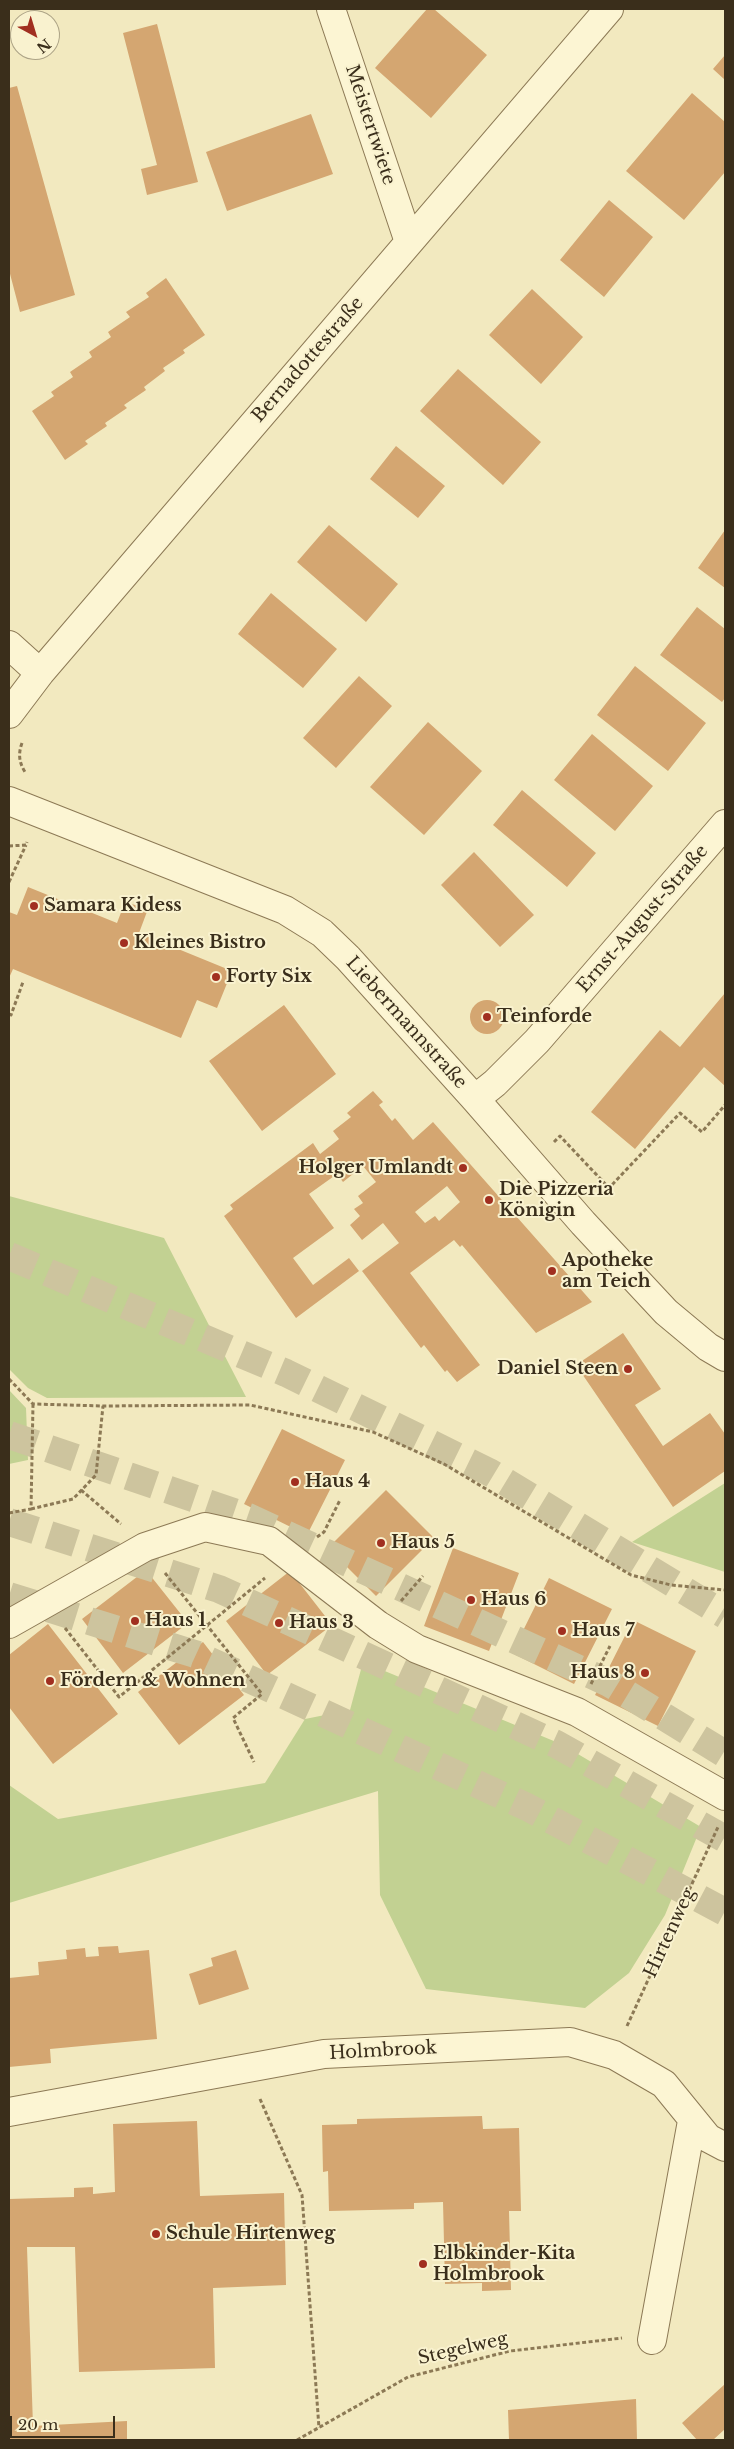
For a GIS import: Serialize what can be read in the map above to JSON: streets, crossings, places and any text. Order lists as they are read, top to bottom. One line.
{"streets":{"street":["Meistertwiete","Bernadottestraße","Ernst-August-Straße","Liebermannstraße","Holmbrook"],"path":["Hirtenweg","Stegelweg"]},"crossings":[["Meistertwiete","Bernadottestraße"],["Ernst-August-Straße","Liebermannstraße"],["Hirtenweg","Holmbrook"]],"places":["Samara Kidess","Kleines Bistro","Forty Six","Teinforde","Holger Umlandt","Die Pizzeria Königin","Apotheke am Teich","Daniel Steen","Haus 4","Haus 5","Haus 6","Haus 1","Haus 3","Haus 7","Haus 8","Fördern & Wohnen","Schule Hirtenweg","Elbkinder-Kita Holmbrook"],"scale_bar":"20 m","north":"bottom right"}
